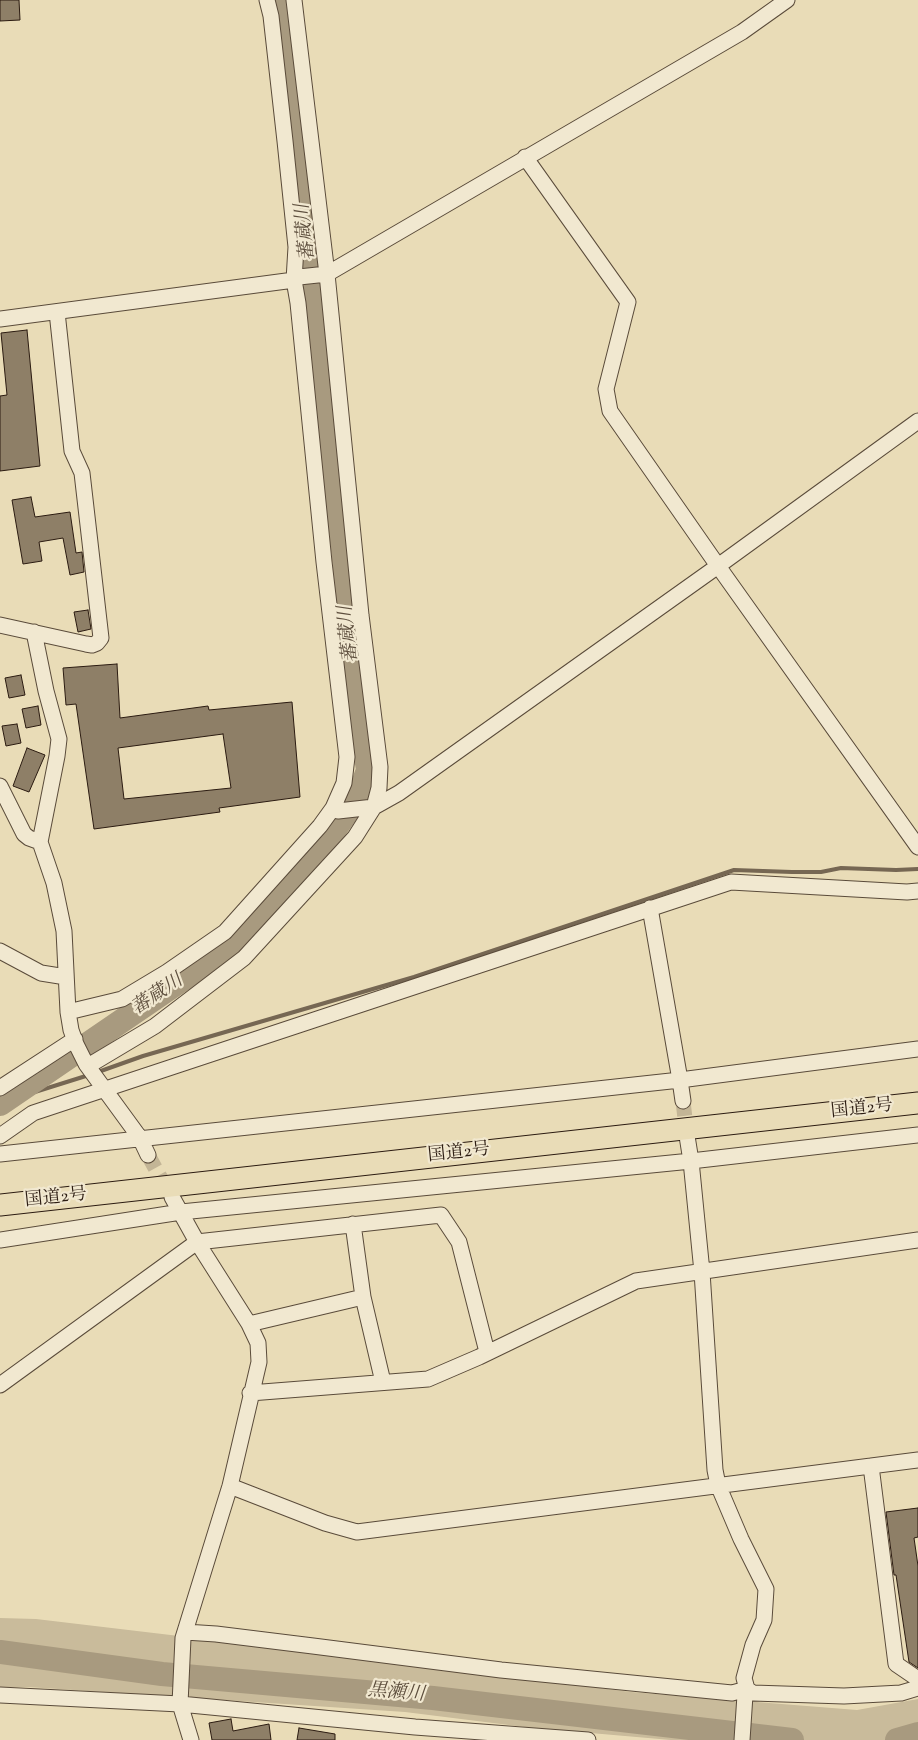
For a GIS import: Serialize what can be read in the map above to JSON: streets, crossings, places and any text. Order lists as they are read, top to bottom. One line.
{"streets":{"highway":["国道2号"]},"water":["蕃蔵川","黒瀬川"]}
